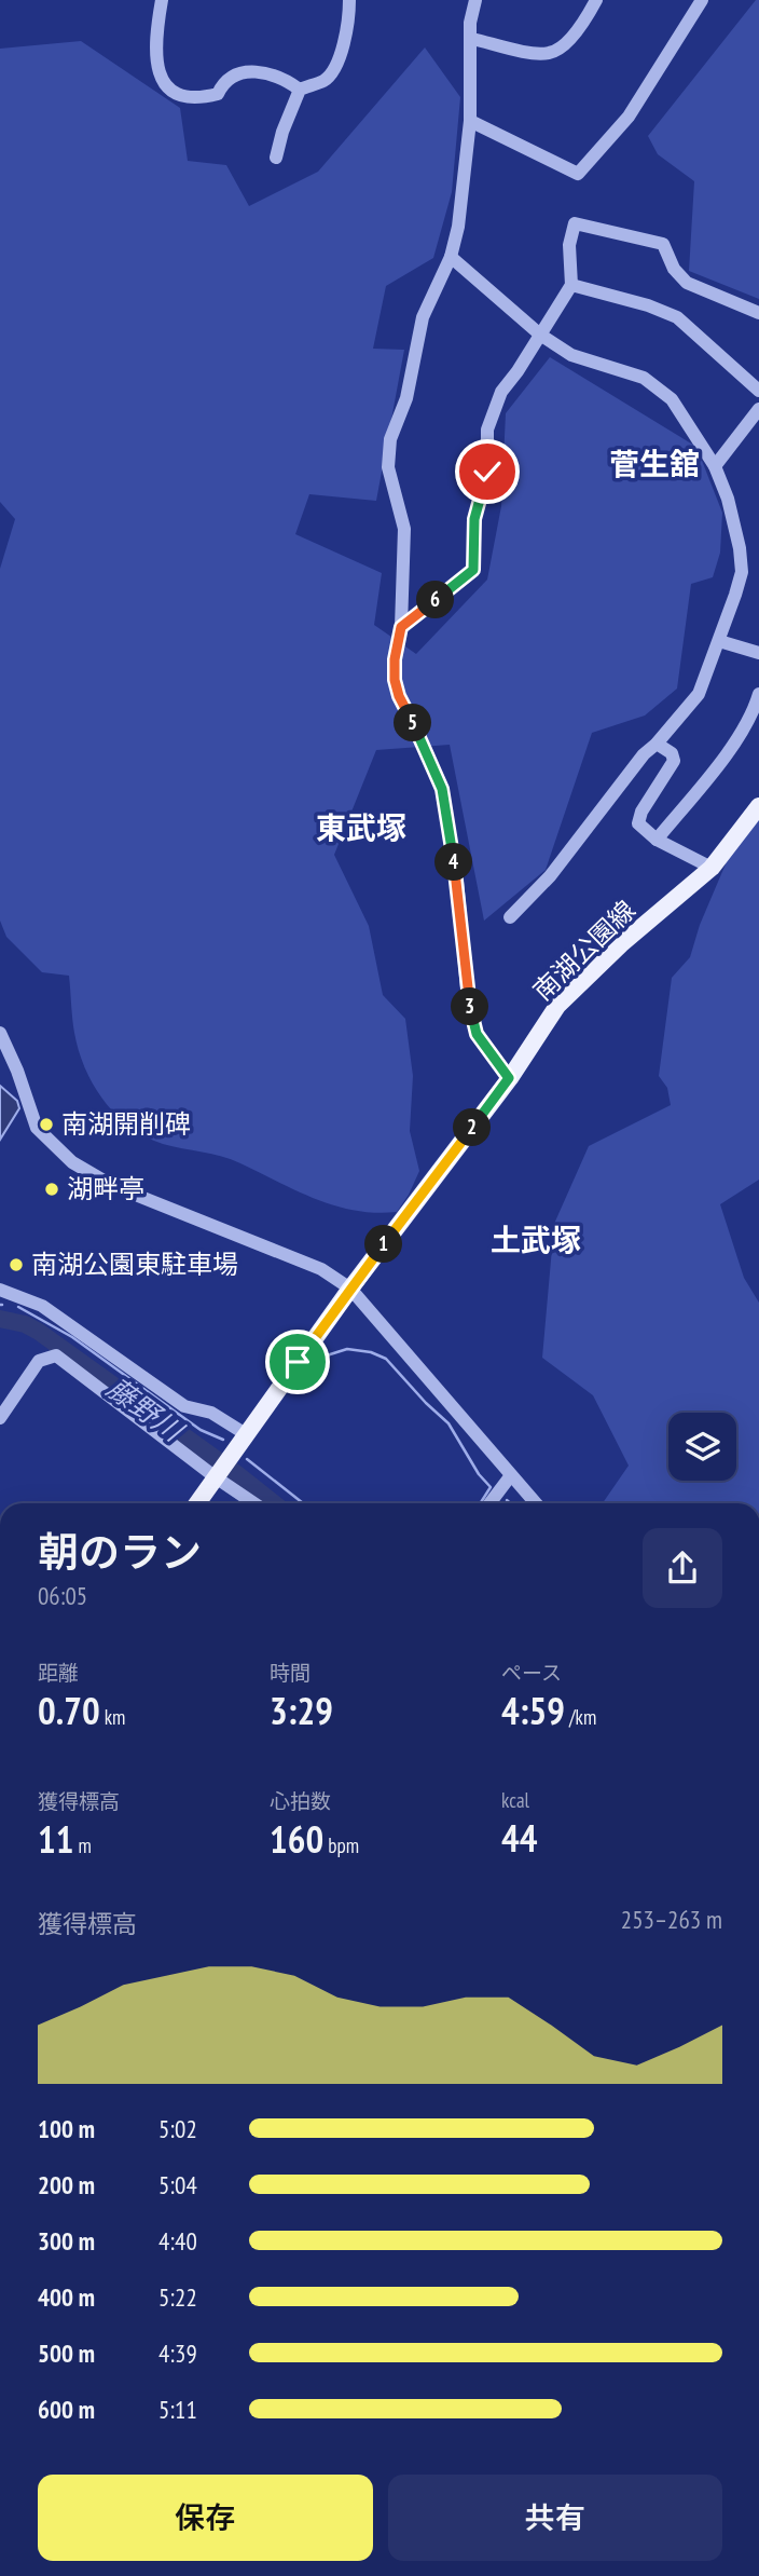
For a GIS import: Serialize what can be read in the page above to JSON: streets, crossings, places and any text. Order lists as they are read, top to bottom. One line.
{"streets":{"main road":["南湖公園線"]},"districts":["菅生舘","東武塚","土武塚"],"water":["藤野川"],"places":["南湖開削碑","湖畔亭","南湖公園東駐車場"],"page":{"pins":["6","5","4","3","2","1"],"heading":["朝のラン","06:05"],"stats":[["距離","0.70 km"],["時間","3:29"],["ペース","4:59 /km"],["獲得標高","11 m"],["心拍数","160 bpm"],["kcal","44"]],"chart":["獲得標高","253–263 m"],"list":[{"name":"100 m","note":"5:02"},{"name":"200 m","note":"5:04"},{"name":"300 m","note":"4:40"},{"name":"400 m","note":"5:22"},{"name":"500 m","note":"4:39"},{"name":"600 m","note":"5:11"}],"buttons":["保存","共有"]}}
